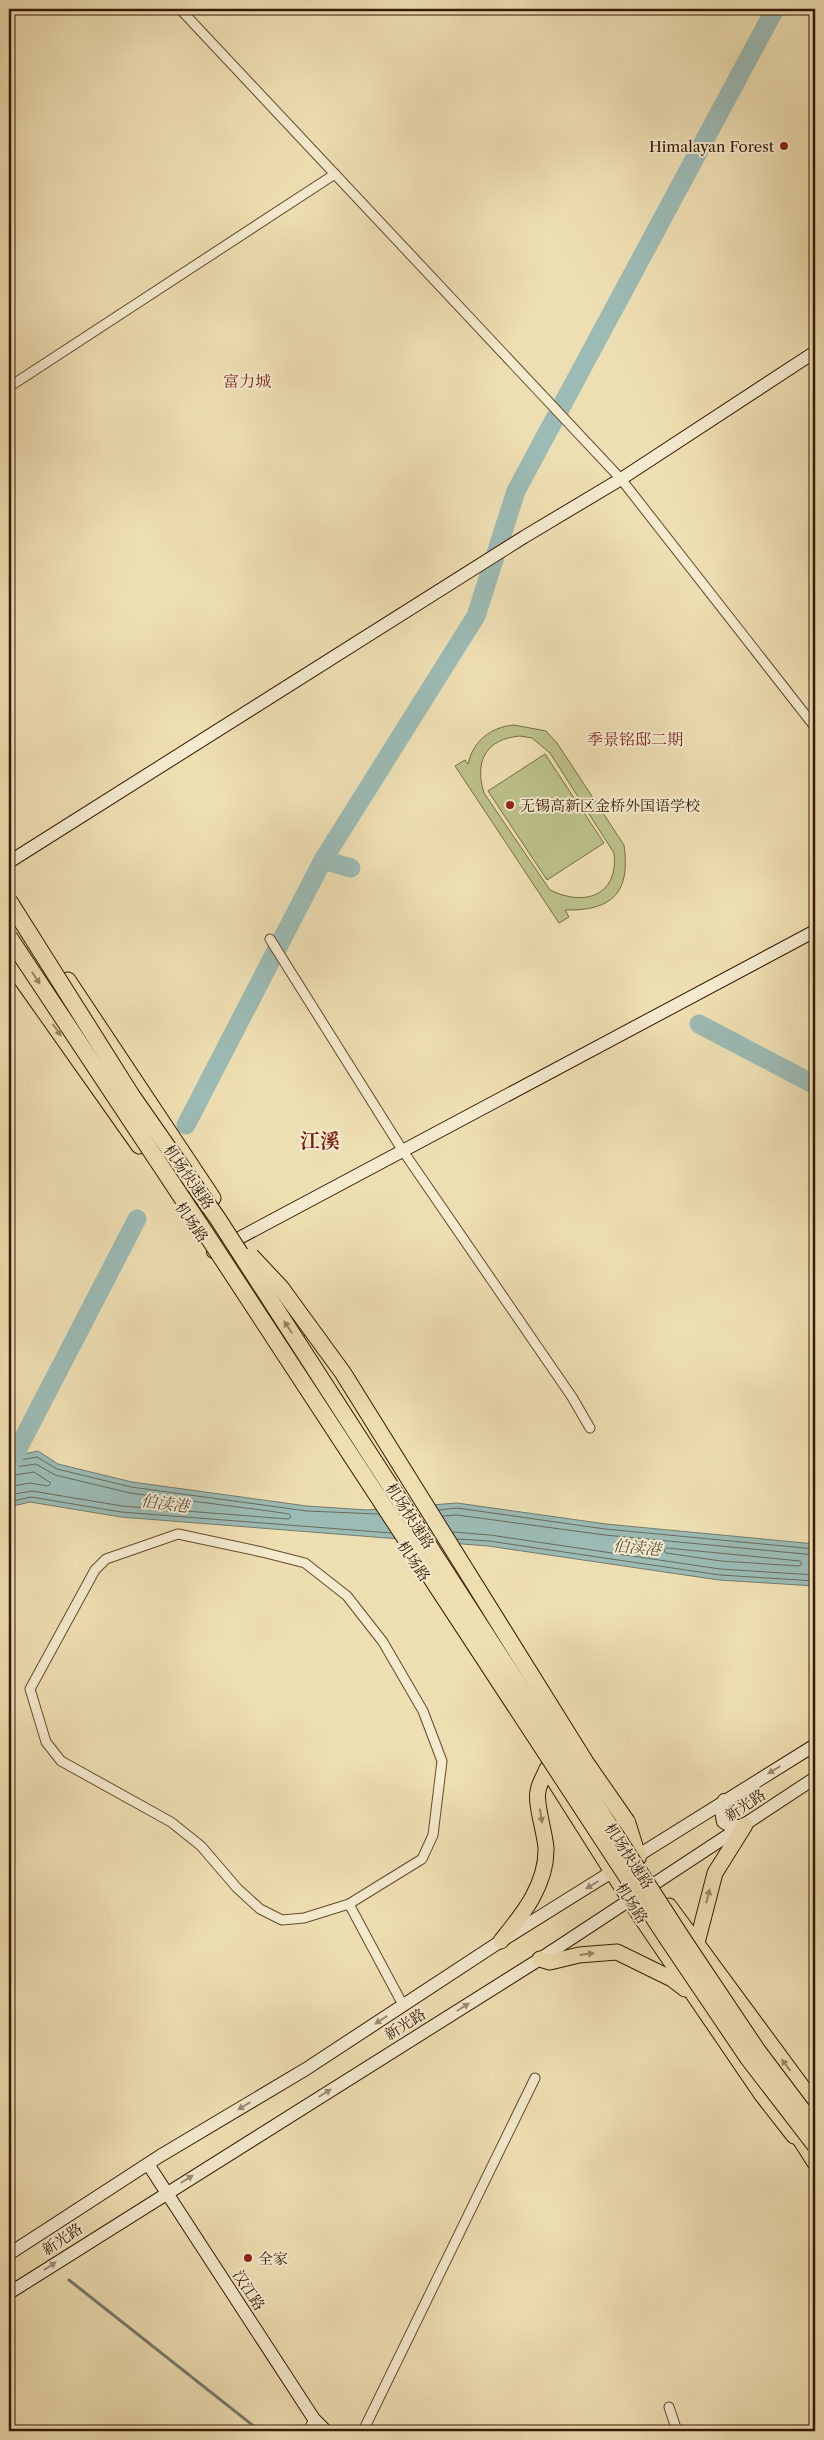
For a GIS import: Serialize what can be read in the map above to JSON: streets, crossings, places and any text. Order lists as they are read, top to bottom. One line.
{"streets":{"highway":["机场快速路"],"main road":["机场路","新光路","汉江路"]},"crossings":[["机场路","新光路"],["新光路","汉江路"]],"districts":["富力城","季景铭邸二期","江溪"],"water":["伯渎港"],"places":["Himalayan Forest","无锡高新区金桥外国语学校","全家"]}
